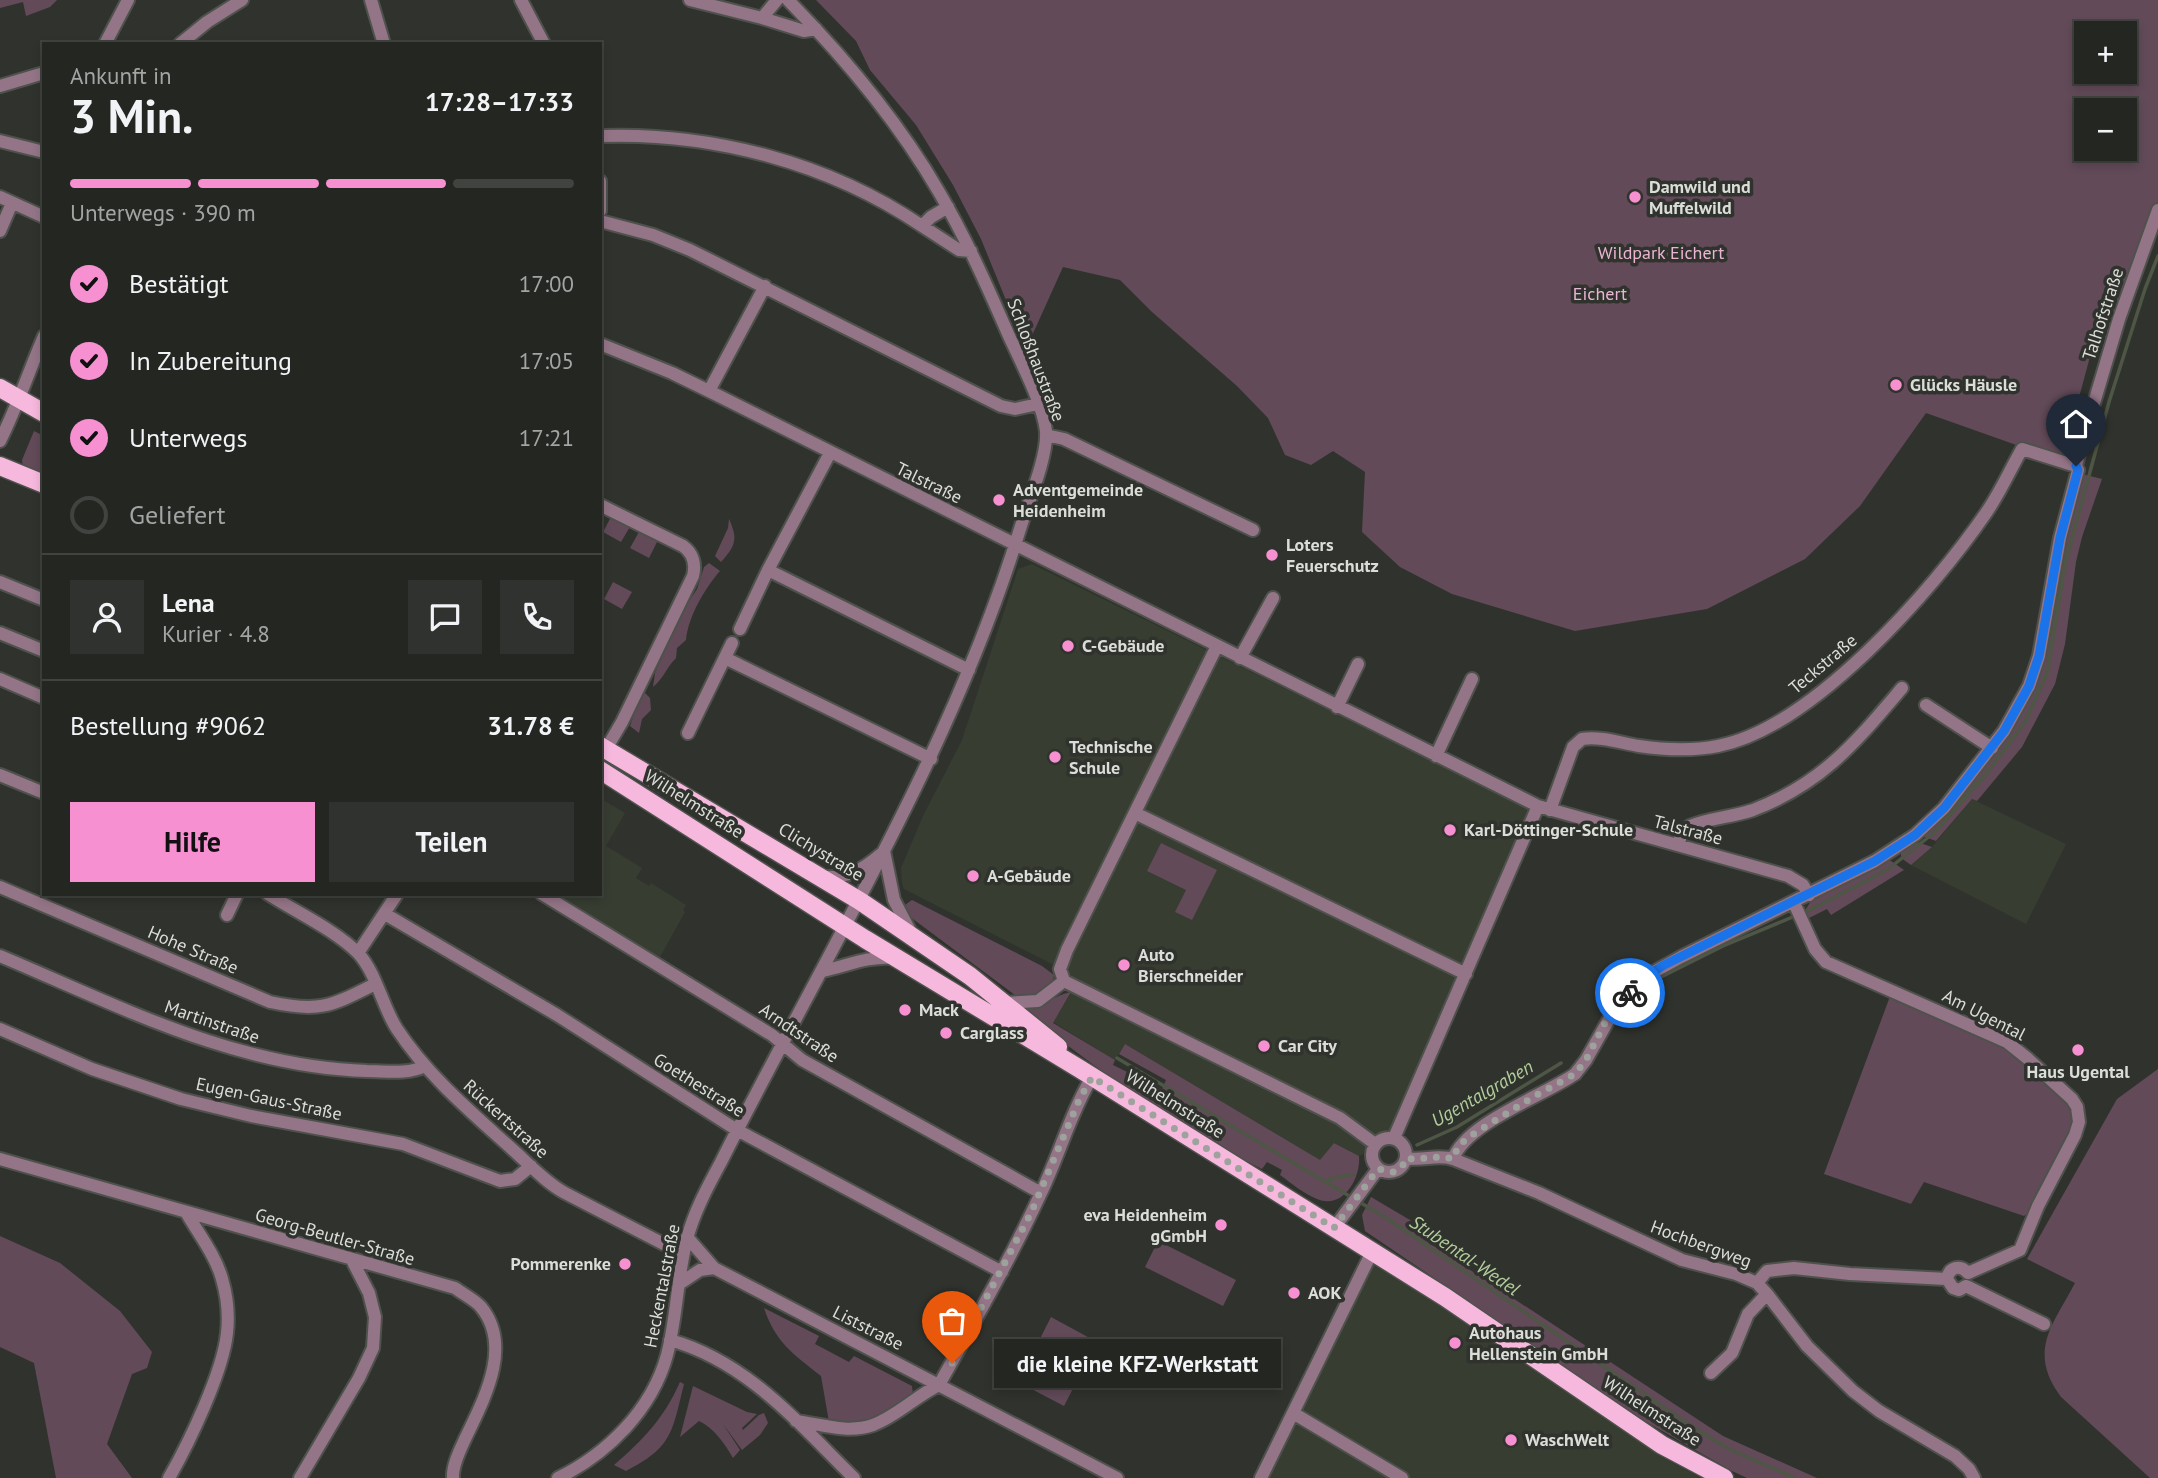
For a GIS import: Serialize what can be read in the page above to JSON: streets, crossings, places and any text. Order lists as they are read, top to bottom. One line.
{"streets":{"main road":["Wilhelmstraße","Clichystraße"],"street":["Talhofstraße","Schloßhaustraße","Talstraße","Teckstraße","Hohe Straße","Am Ugental","Martinstraße","Arndtstraße","Goethestraße","Eugen-Gaus-Straße","Rückertstraße","Georg-Beutler-Straße","Hochbergweg","Heckentalstraße","Liststraße"]},"crossings":[["Talhofstraße","Talstraße"],["Talhofstraße","Teckstraße"],["Talhofstraße","Am Ugental"],["Talhofstraße","Hochbergweg"],["Schloßhaustraße","Talstraße"],["Schloßhaustraße","Wilhelmstraße"],["Schloßhaustraße","Clichystraße"],["Schloßhaustraße","Heckentalstraße"],["Talstraße","Teckstraße"],["Wilhelmstraße","Clichystraße"],["Wilhelmstraße","Heckentalstraße"],["Hohe Straße","Rückertstraße"],["Am Ugental","Hochbergweg"],["Martinstraße","Rückertstraße"],["Arndtstraße","Heckentalstraße"],["Goethestraße","Heckentalstraße"],["Eugen-Gaus-Straße","Rückertstraße"],["Rückertstraße","Heckentalstraße"],["Heckentalstraße","Liststraße"]],"water":["Ugentalgraben","Stubental-Wedel"],"parks":["Wildpark Eichert","Eichert"],"places":["Damwild und Muffelwild","Glücks Häusle","Adventgemeinde Heidenheim","Loters Feuerschutz","C-Gebäude","Technische Schule","Karl-Döttinger-Schule","A-Gebäude","Auto Bierschneider","Mack","Carglass","Car City","Haus Ugental","eva Heidenheim gGmbH","Pommerenke","AOK","Autohaus Hellenstein GmbH","die kleine KFZ-Werkstatt","WaschWelt"],"page":{"map_buttons":["+","−"],"heading":["3 Min.","Ankunft in","17:28–17:33"],"panel":["Lena","Kurier · 4.8","Bestellung #9062","31.78 €"],"bar":"Unterwegs · 390 m","list":[["Bestätigt","17:00"],["In Zubereitung","17:05"],["Unterwegs","17:21"],"Geliefert"],"buttons":["Hilfe","Teilen"],"bubble":"die kleine KFZ-Werkstatt"}}
